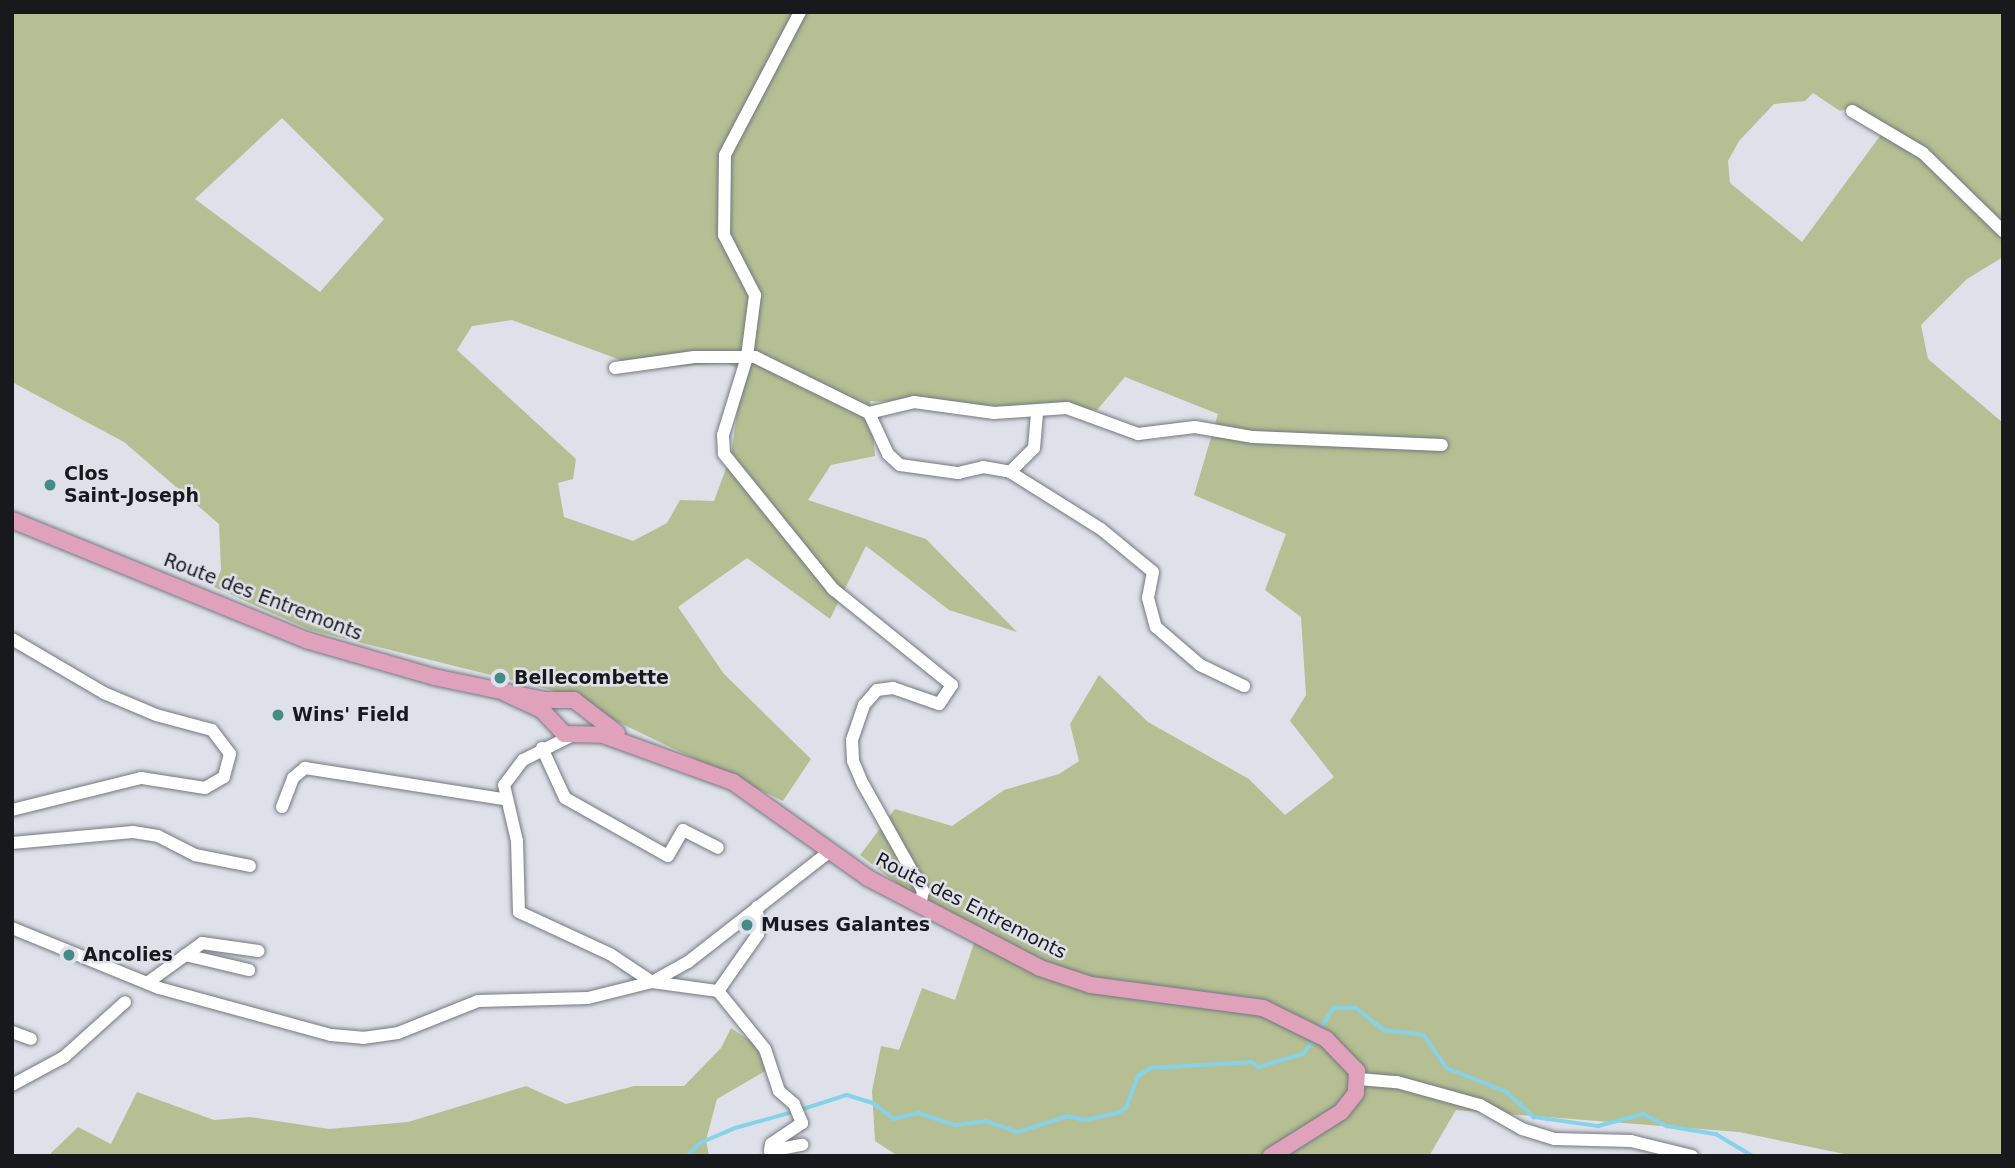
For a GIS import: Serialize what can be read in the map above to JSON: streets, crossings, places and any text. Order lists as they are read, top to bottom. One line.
{"streets":{"main road":["Route des Entremonts"]},"places":["Clos Saint-Joseph","Bellecombette","Wins' Field","Muses Galantes","Ancolies"]}
